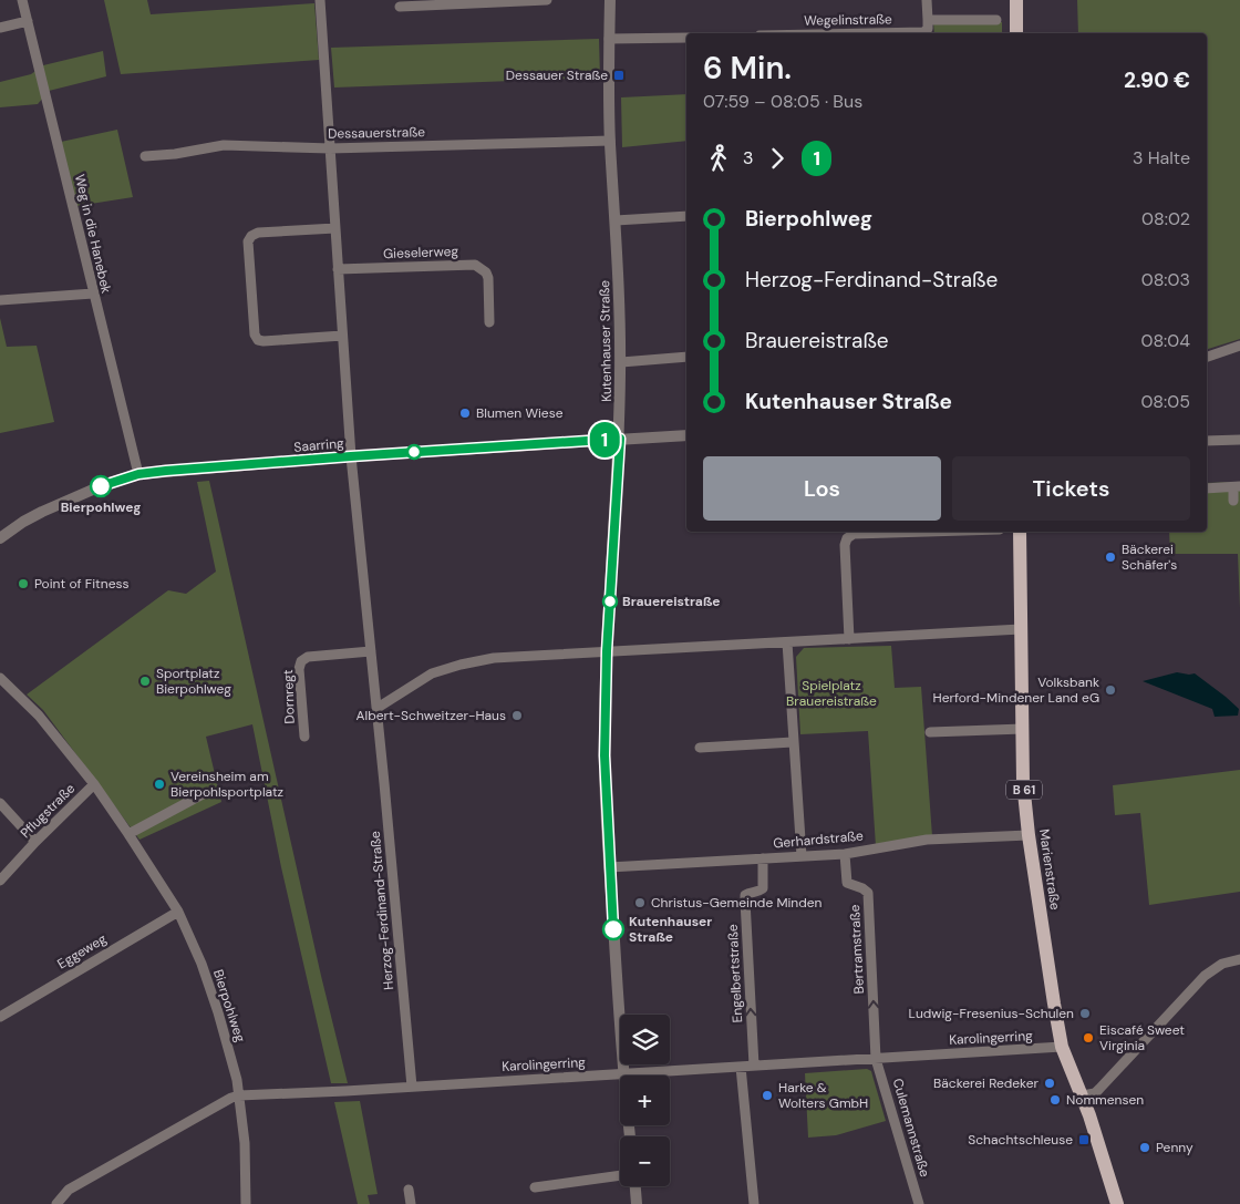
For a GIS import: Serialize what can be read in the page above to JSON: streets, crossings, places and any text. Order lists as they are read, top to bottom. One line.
{"streets":{"main road":["B 61","Marienstraße"],"street":["Wegelinstraße","Dessauerstraße","Weg in die Hanebek","Gieselerweg","Kutenhauser Straße","Saarring","Dornregt","Pflugstraße","Gerhardstraße","Herzog-Ferdinand-Straße","Bertramstraße","Eggeweg","Engelbertstraße","Bierpohlweg","Karolingerring","Culemannstraße"]},"crossings":[["Dessauerstraße","Kutenhauser Straße"],["Dessauerstraße","Herzog-Ferdinand-Straße"],["Weg in die Hanebek","Saarring"],["Gieselerweg","Herzog-Ferdinand-Straße"],["Kutenhauser Straße","Saarring"],["Kutenhauser Straße","Gerhardstraße"],["Kutenhauser Straße","Karolingerring"],["Saarring","Herzog-Ferdinand-Straße"],["Dornregt","Herzog-Ferdinand-Straße"],["Pflugstraße","Bierpohlweg"],["Gerhardstraße","Marienstraße"],["Gerhardstraße","Bertramstraße"],["Gerhardstraße","Engelbertstraße"],["Marienstraße","Karolingerring"],["Herzog-Ferdinand-Straße","Karolingerring"],["Bertramstraße","Karolingerring"],["Bertramstraße","Culemannstraße"],["Eggeweg","Bierpohlweg"],["Engelbertstraße","Karolingerring"],["Bierpohlweg","Karolingerring"],["Karolingerring","Culemannstraße"]],"one_way":["Bertramstraße","Engelbertstraße"],"parks":["Spielplatz Brauereistraße"],"places":{"transit":["Dessauer Straße","Schachtschleuse"],"other":["Blumen Wiese","Bierpohlweg","Bäckerei Schäfer's","Point of Fitness","Brauereistraße","Sportplatz Bierpohlweg","Volksbank Herford-Mindener Land eG","Albert-Schweitzer-Haus","Vereinsheim am Bierpohlsportplatz","Christus-Gemeinde Minden","Kutenhauser Straße","Ludwig-Fresenius-Schulen","Eiscafé Sweet Virginia","Bäckerei Redeker","Harke & Wolters GmbH","Nommensen","Penny"]},"lines":["bus line 1"],"page":{"on_map":"1","heading":["6 Min.","07:59 – 08:05 · Bus","2.90 €"],"legs":["3","1","3 Halte"],"list":[{"name":"Bierpohlweg","value":"08:02"},{"name":"Herzog-Ferdinand-Straße","value":"08:03"},{"name":"Brauereistraße","value":"08:04"},{"name":"Kutenhauser Straße","value":"08:05"}],"buttons":["Los","Tickets"],"map_buttons":["+","−"]}}
